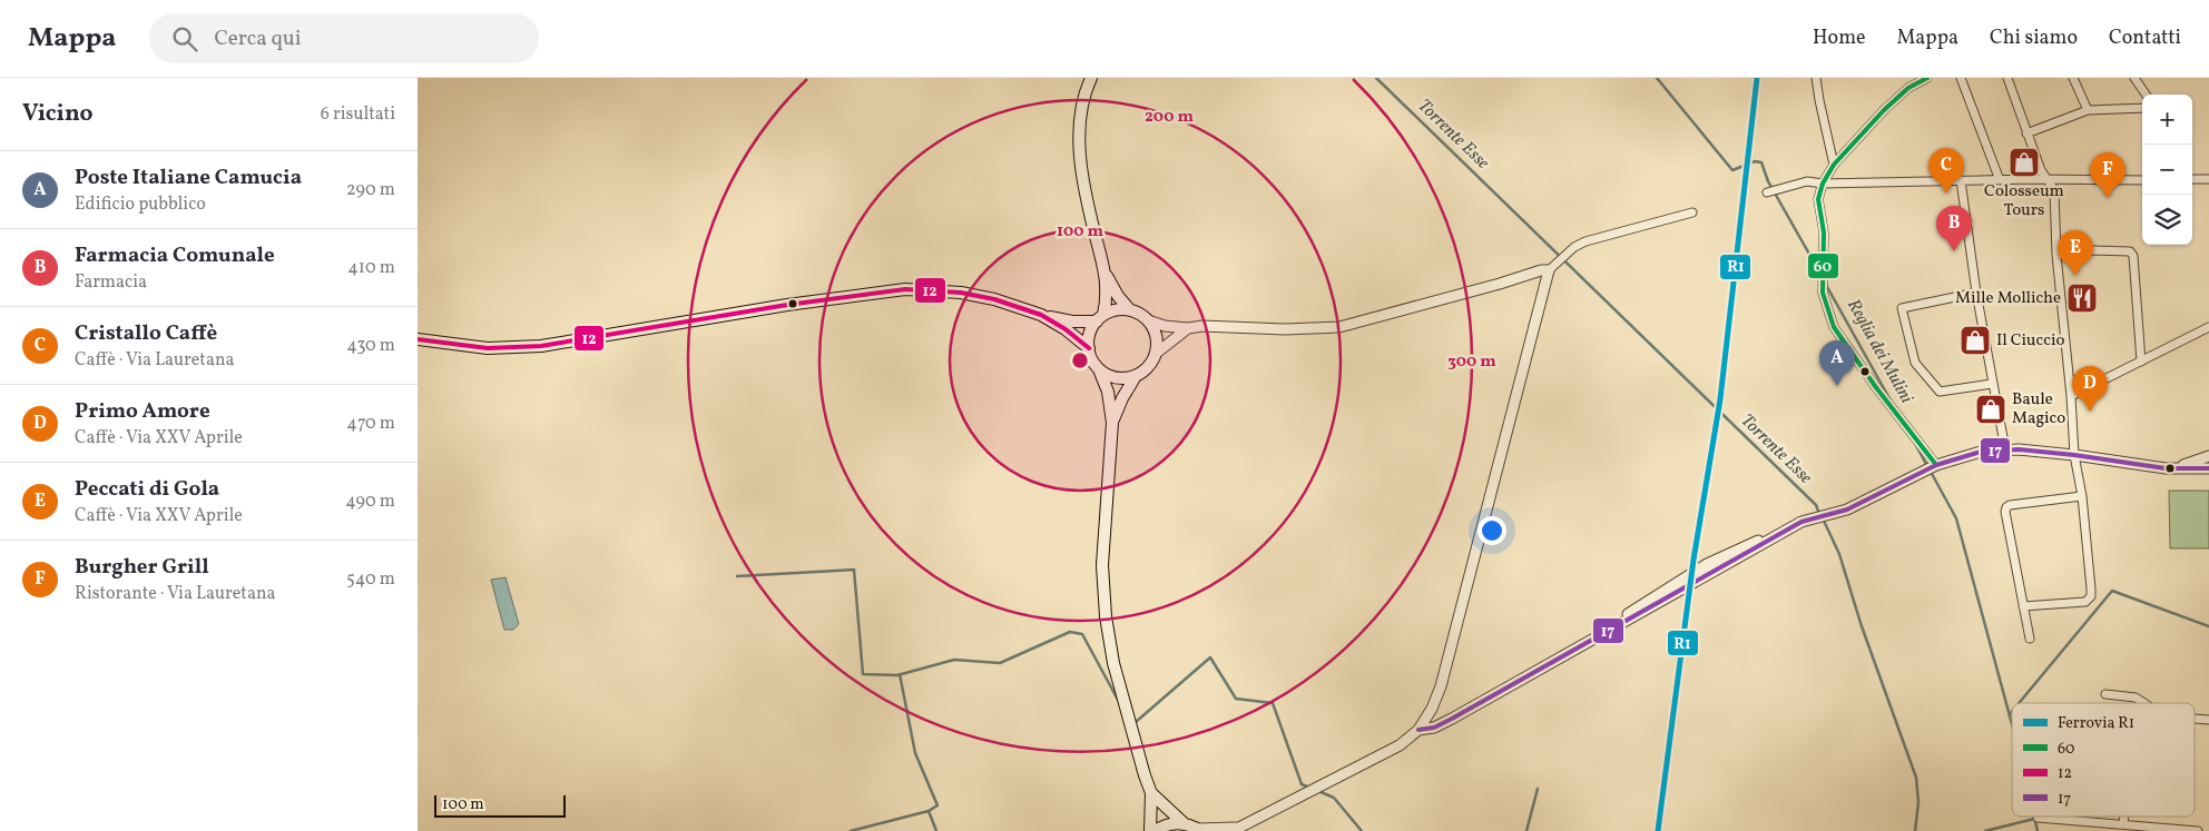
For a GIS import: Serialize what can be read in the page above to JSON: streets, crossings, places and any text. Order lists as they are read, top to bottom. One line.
{"water":["Torrente Esse","Reglia dei Mulini"],"places":{"shop":["Colosseum Tours","Il Ciuccio","Baule Magico"],"restaurant":["Mille Molliche"]},"lines":["rail line R1","transit line 60","transit line 12","transit line 17"],"legend":["Ferrovia R1","60","12","17"],"scale_bar":"100 m","page":{"header":"Mappa","search":"Cerca qui","nav":["Home","Mappa","Chi siamo","Contatti"],"heading":["Vicino","6 risultati"],"map_buttons":["+","−"],"pins":["C","F","B","E","A","D"],"list":[{"mark":"A","name":"Poste Italiane Camucia","note":"Edificio pubblico","value":"290 m"},{"mark":"B","name":"Farmacia Comunale","note":"Farmacia","value":"410 m"},{"mark":"C","name":"Cristallo Caffè","note":"Caffè · Via Lauretana","value":"430 m"},{"mark":"D","name":"Primo Amore","note":"Caffè · Via XXV Aprile","value":"470 m"},{"mark":"E","name":"Peccati di Gola","note":"Caffè · Via XXV Aprile","value":"490 m"},{"mark":"F","name":"Burgher Grill","note":"Ristorante · Via Lauretana","value":"540 m"}],"scale":"100 m"},"rings":["200 m","100 m","300 m"]}
